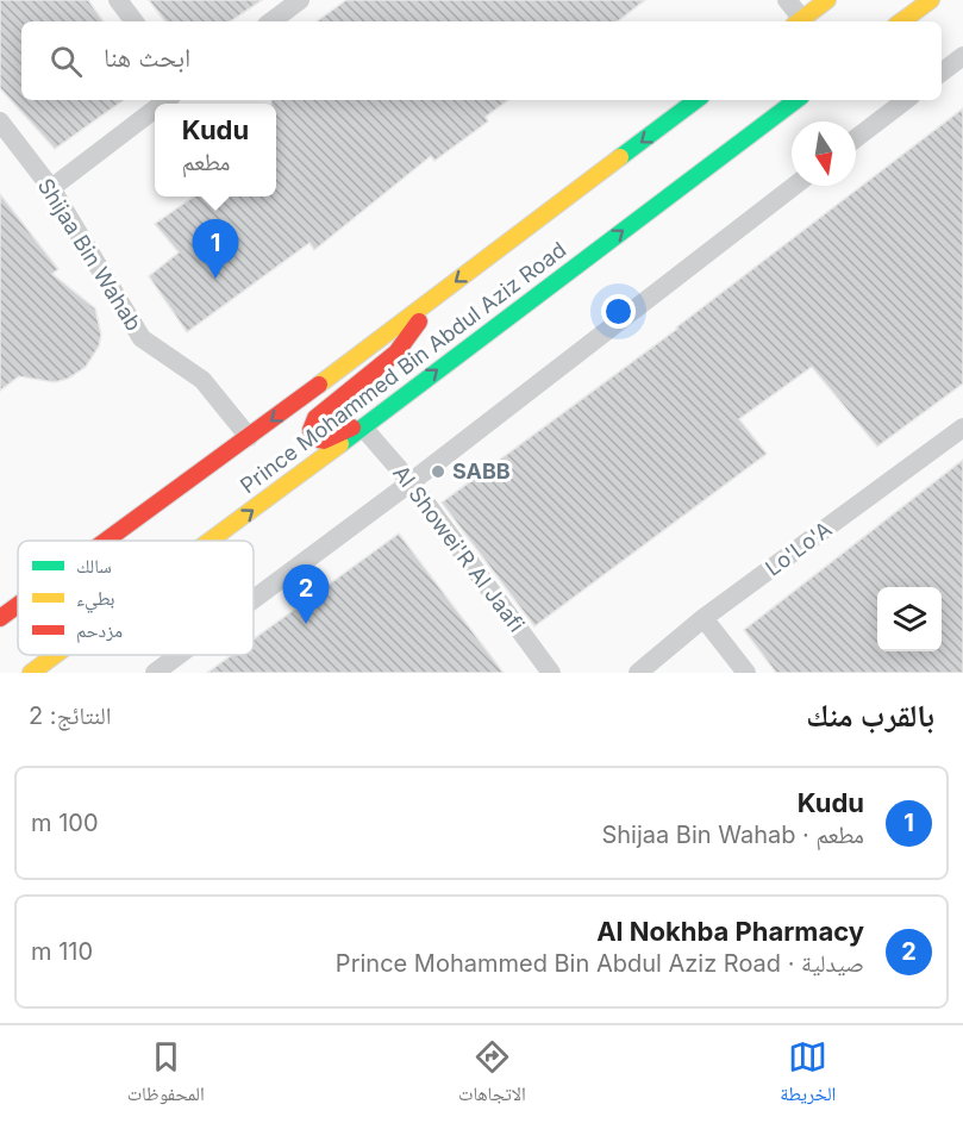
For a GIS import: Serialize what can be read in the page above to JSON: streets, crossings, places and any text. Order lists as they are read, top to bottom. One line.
{"streets":{"main road":["Prince Mohammed Bin Abdul Aziz Road"],"street":["Shijaa Bin Wahab","Al Showei'R Al Jaafi","Lo'Lo'A"]},"crossings":[["Shijaa Bin Wahab","Prince Mohammed Bin Abdul Aziz Road"],["Prince Mohammed Bin Abdul Aziz Road","Al Showei'R Al Jaafi"]],"places":["SABB"],"legend":["سالك","بطيء","مزدحم"],"north":"bottom","page":{"search":"ابحث هنا","popup":["Kudu","مطعم"],"pins":["1","2"],"heading":["بالقرب منك","النتائج: 2"],"list":[{"mark":"1","name":"Kudu","note":"مطعم · Shijaa Bin Wahab","value":"100 m"},{"mark":"2","name":"Al Nokhba Pharmacy","note":"صيدلية · Prince Mohammed Bin Abdul Aziz Road","value":"110 m"}],"nav":["الخريطة","الاتجاهات","المحفوظات"]}}
